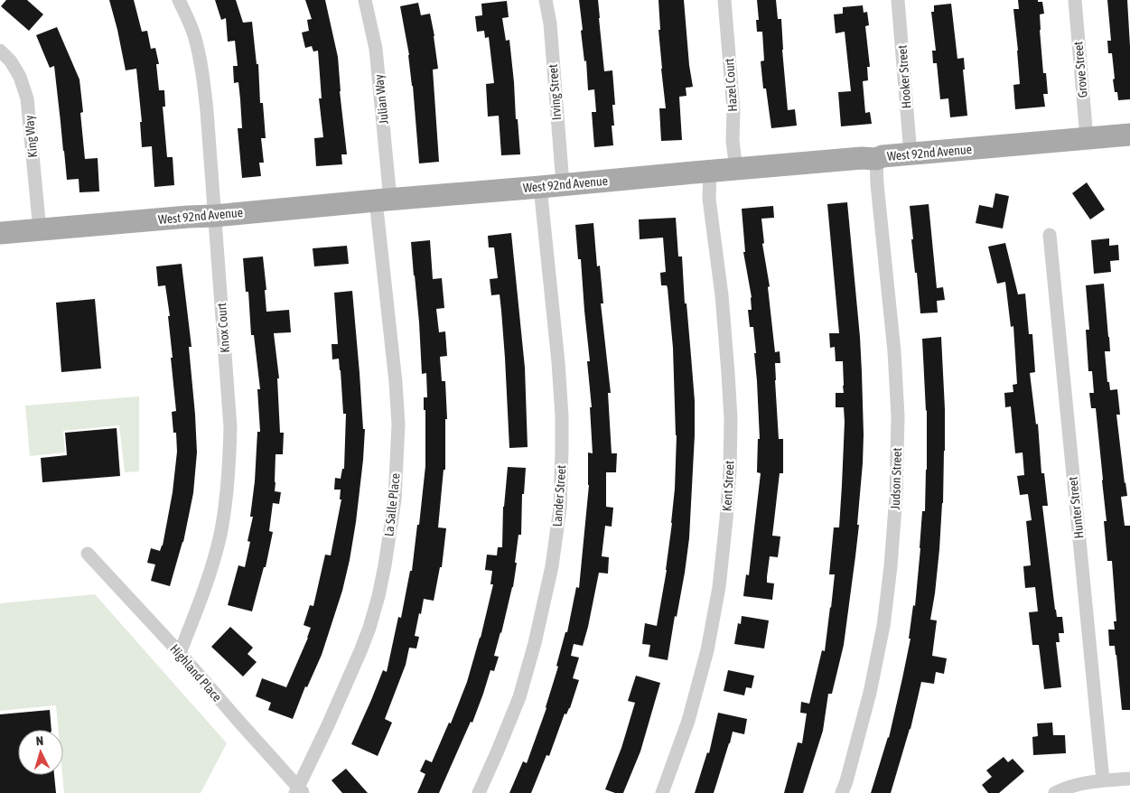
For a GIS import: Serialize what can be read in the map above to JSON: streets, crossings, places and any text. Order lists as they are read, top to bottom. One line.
{"streets":{"main road":["West 92nd Avenue"],"street":["Grove Street","Hooker Street","Hazel Court","Irving Street","Julian Way","King Way","Knox Court","Judson Street","Kent Street","Lander Street","La Salle Place","Hunter Street","Highland Place"]},"crossings":[["Grove Street","West 92nd Avenue"],["Hooker Street","West 92nd Avenue"],["Hazel Court","West 92nd Avenue"],["Irving Street","West 92nd Avenue"],["Julian Way","West 92nd Avenue"],["Julian Way","La Salle Place"],["King Way","West 92nd Avenue"],["West 92nd Avenue","Knox Court"],["West 92nd Avenue","Judson Street"],["West 92nd Avenue","Kent Street"],["West 92nd Avenue","Lander Street"],["West 92nd Avenue","La Salle Place"],["Knox Court","Highland Place"],["La Salle Place","Highland Place"]],"north":"top"}
